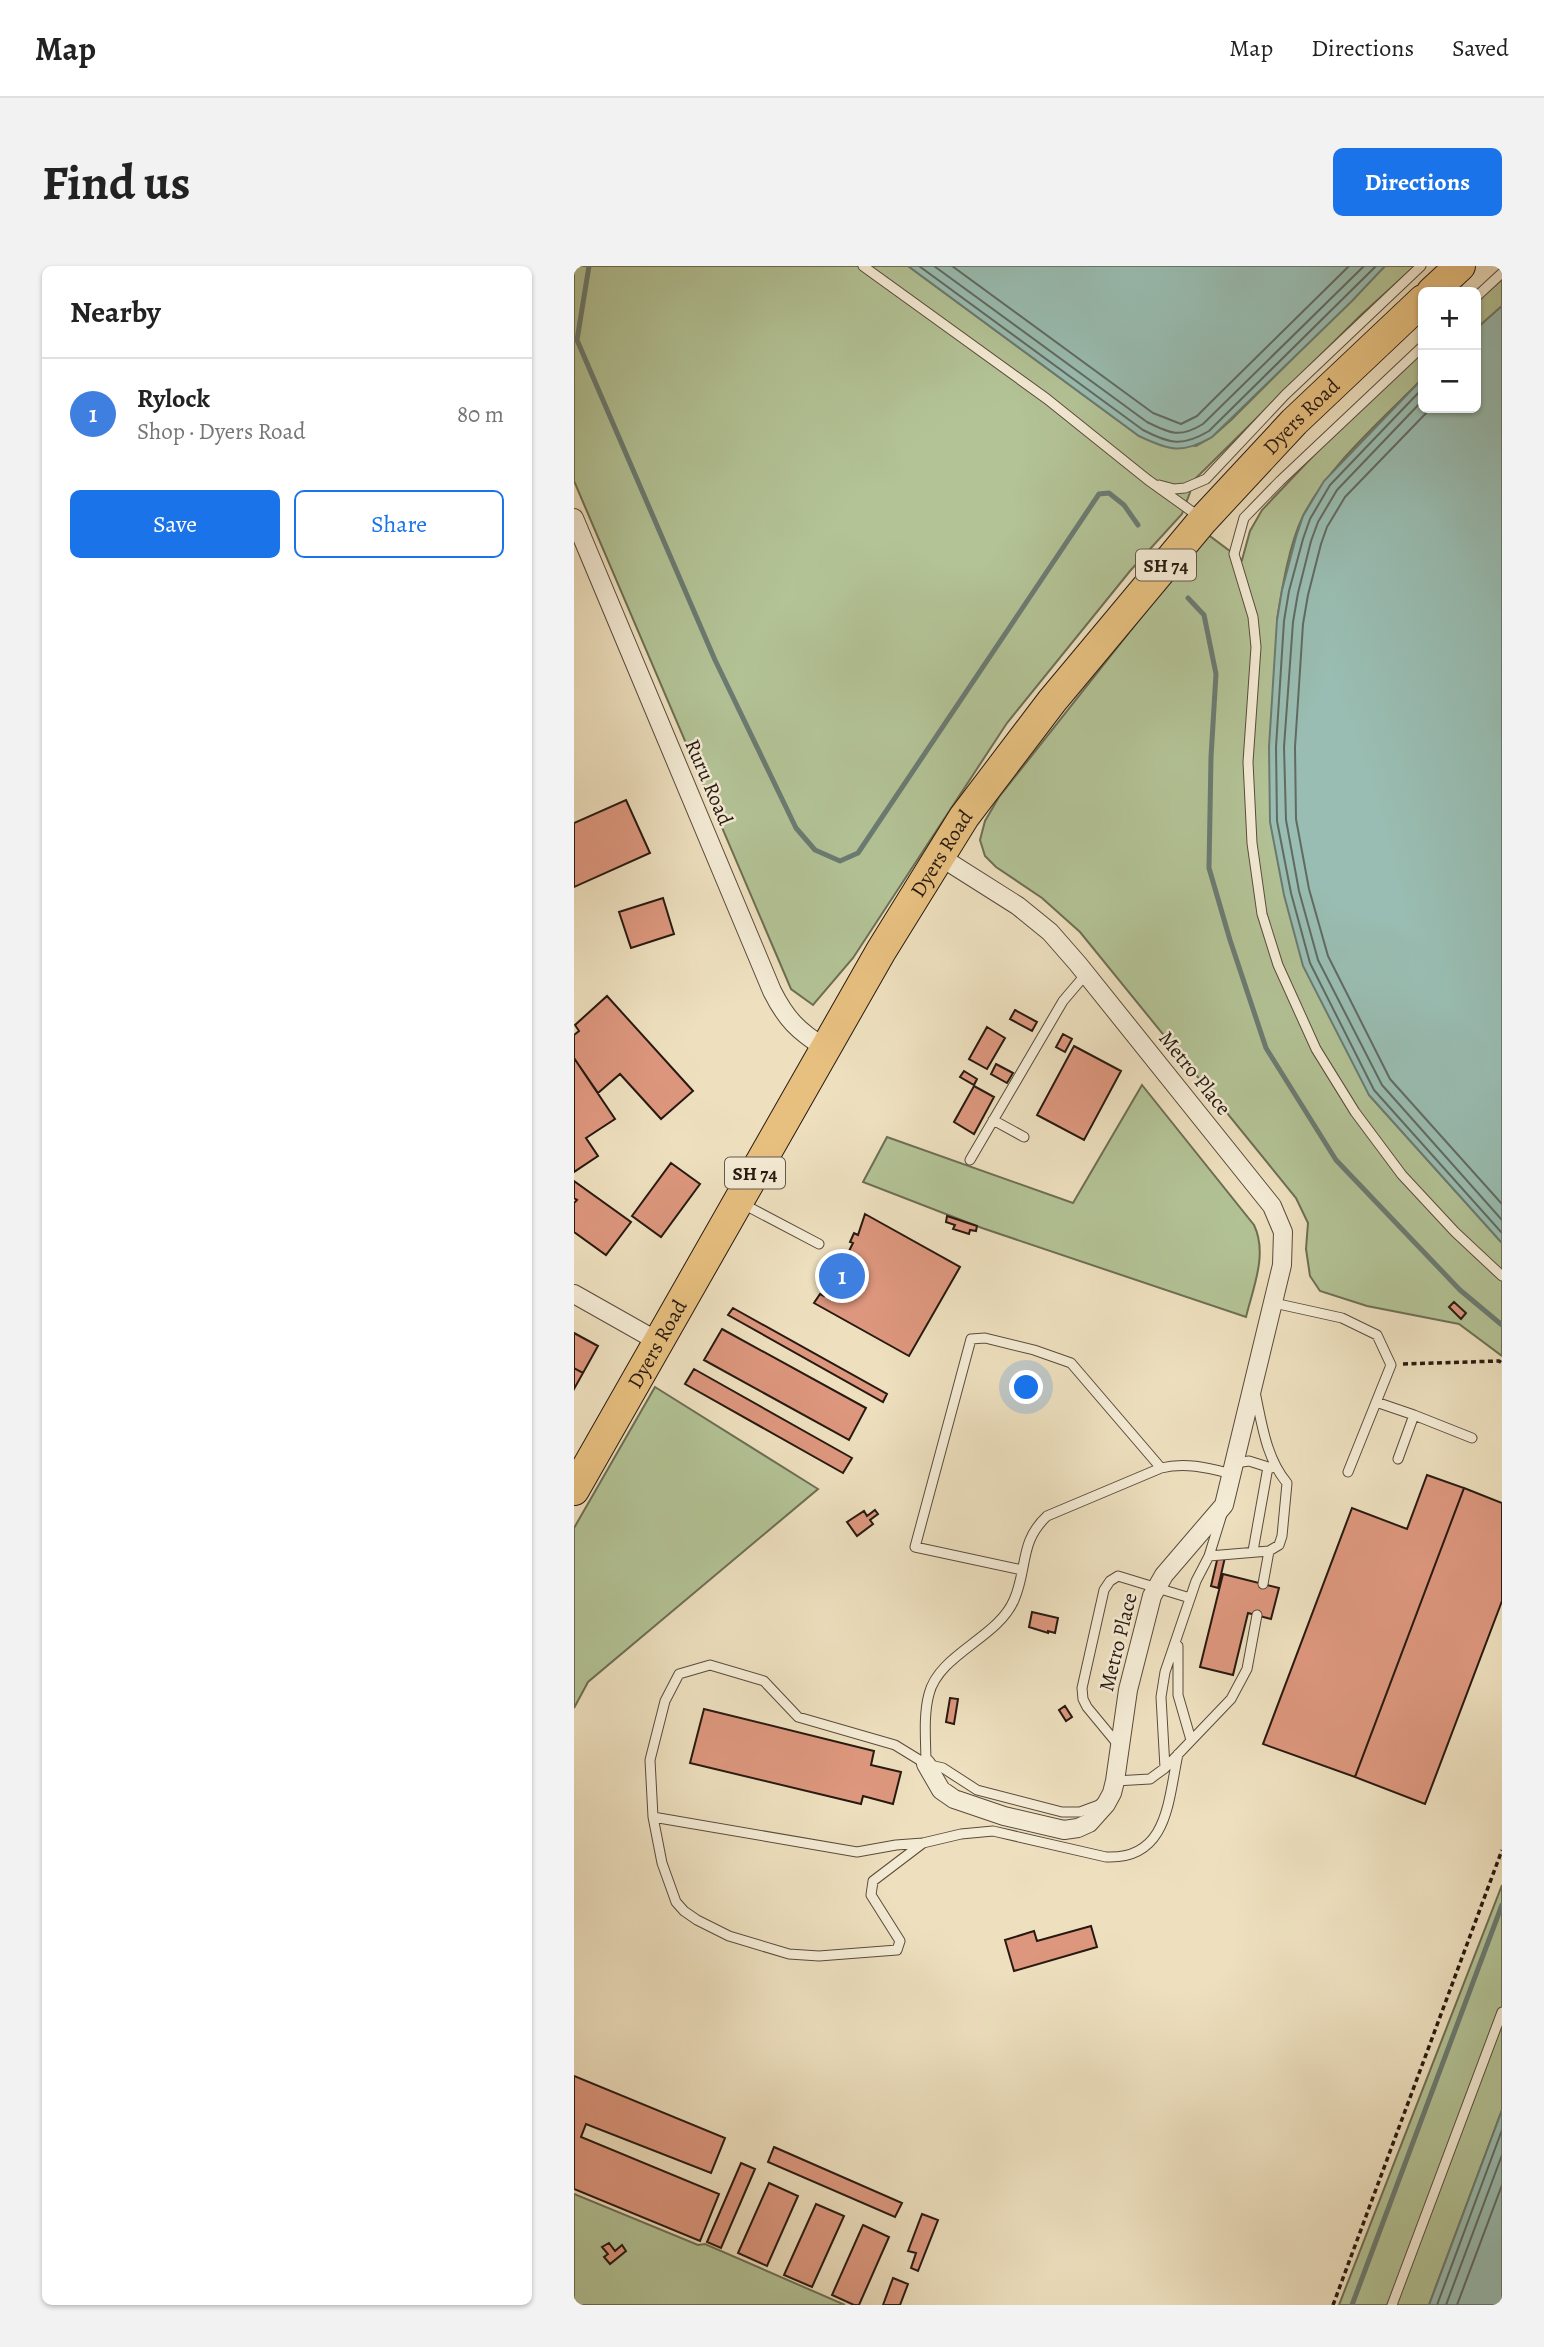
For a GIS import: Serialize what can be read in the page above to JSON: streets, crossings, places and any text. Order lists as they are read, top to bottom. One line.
{"streets":{"highway":["Dyers Road","SH 74"],"street":["Ruru Road","Metro Place"]},"crossings":[["Dyers Road","Ruru Road"],["Dyers Road","Metro Place"]],"page":{"header":"Map","nav":["Map","Directions","Saved"],"buttons":["Directions",["Save","Share"]],"title":"Find us","heading":"Nearby","map_buttons":["+","−"],"list":[{"mark":"1","name":"Rylock","note":"Shop · Dyers Road","value":"80 m"}],"pins":"1"}}
